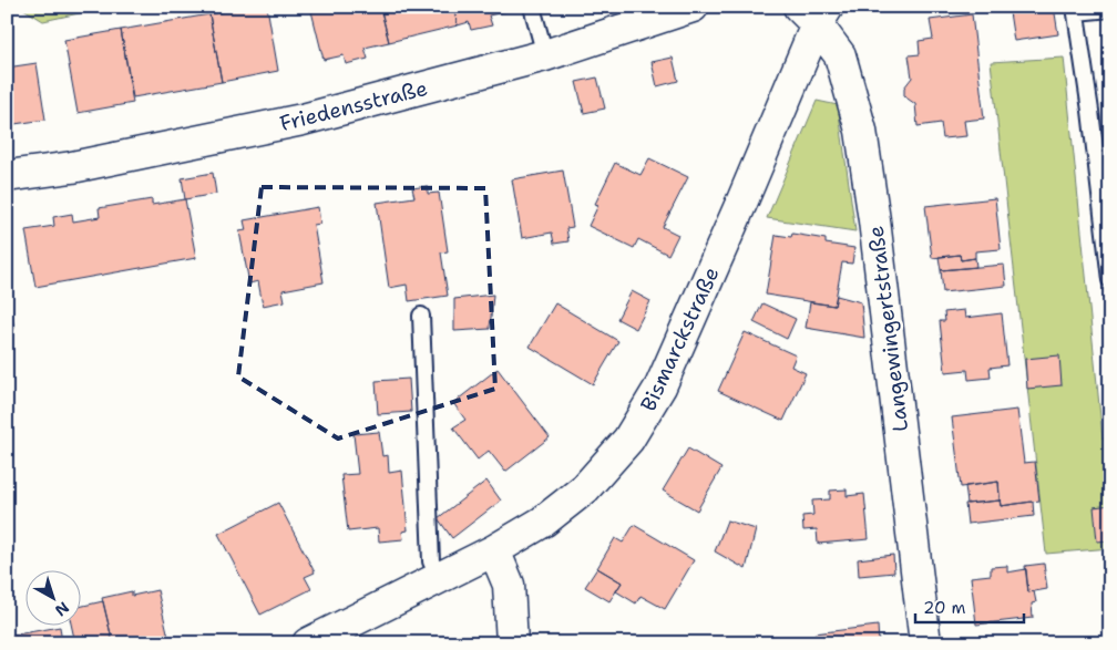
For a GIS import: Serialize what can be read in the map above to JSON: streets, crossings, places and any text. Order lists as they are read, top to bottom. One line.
{"streets":{"street":["Friedensstraße","Langewingertstraße","Bismarckstraße"]},"crossings":[["Langewingertstraße","Bismarckstraße"]],"scale_bar":"20 m","north":"bottom right"}
